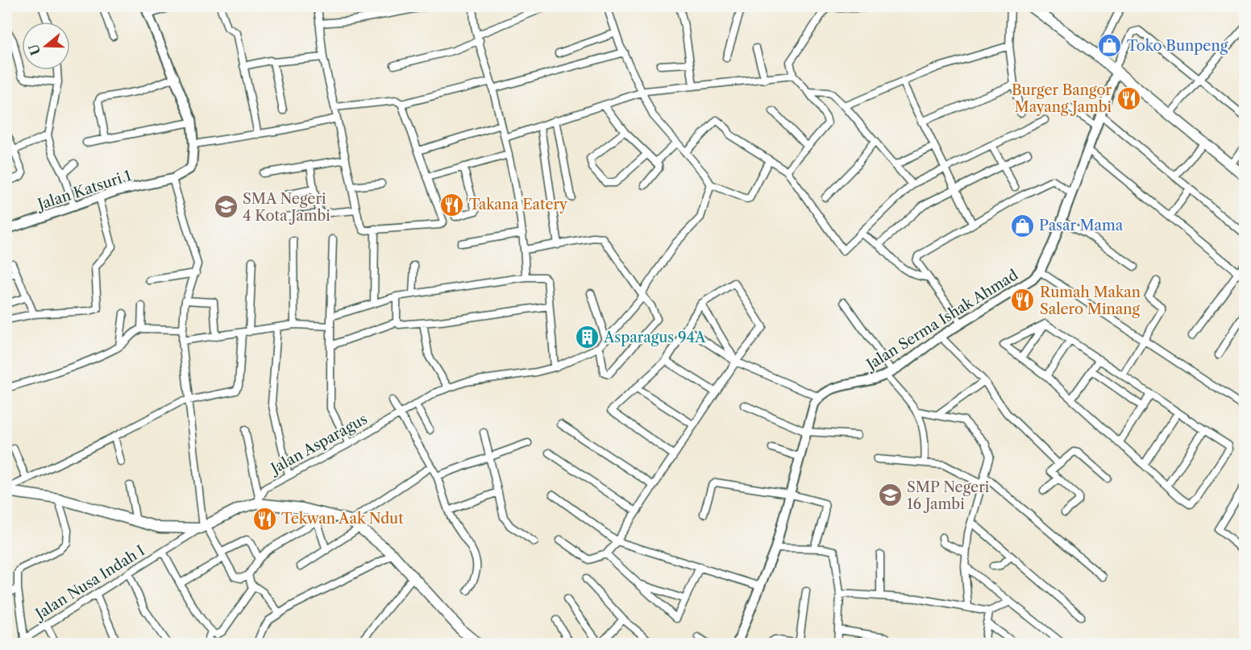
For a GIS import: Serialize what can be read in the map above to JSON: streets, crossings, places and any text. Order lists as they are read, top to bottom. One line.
{"streets":{"street":["Jalan Katsuri 1","Jalan Serma Ishak Ahmad","Jalan Asparagus","Jalan Nusa Indah I"]},"places":{"shop":["Toko Bunpeng","Pasar Mama"],"restaurant":["Burger Bangor Mayang Jambi","Takana Eatery","Rumah Makan Salero Minang","Tekwan Aak Ndut"],"school or university":["SMA Negeri 4 Kota Jambi","SMP Negeri 16 Jambi"],"building":["Asparagus 94A"]},"north":"left"}
